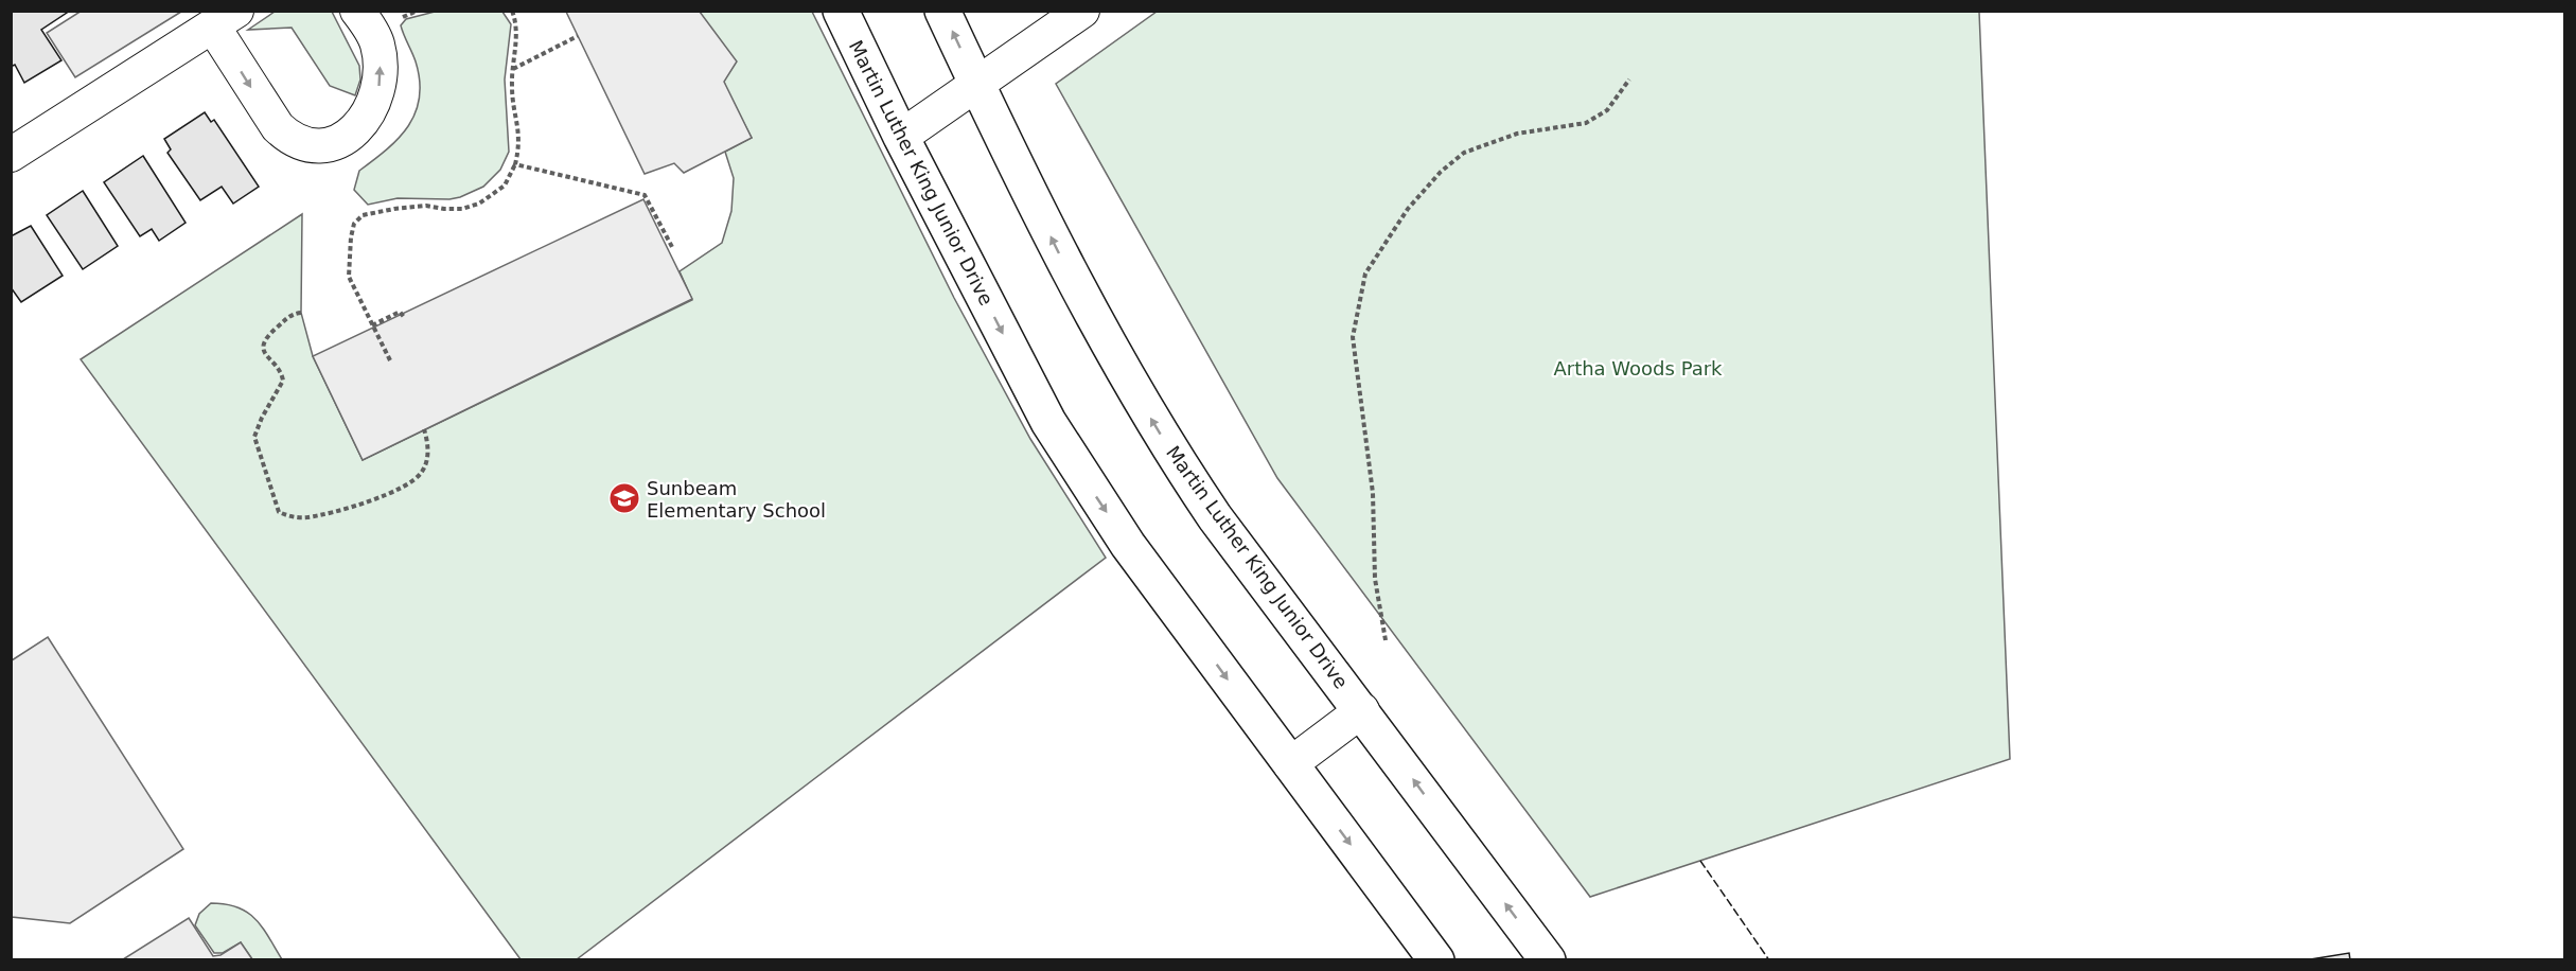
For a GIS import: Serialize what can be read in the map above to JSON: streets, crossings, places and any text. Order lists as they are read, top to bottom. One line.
{"streets":{"main road":["Martin Luther King Junior Drive"]},"parks":["Artha Woods Park"],"places":{"school or university":["Sunbeam Elementary School"]}}
